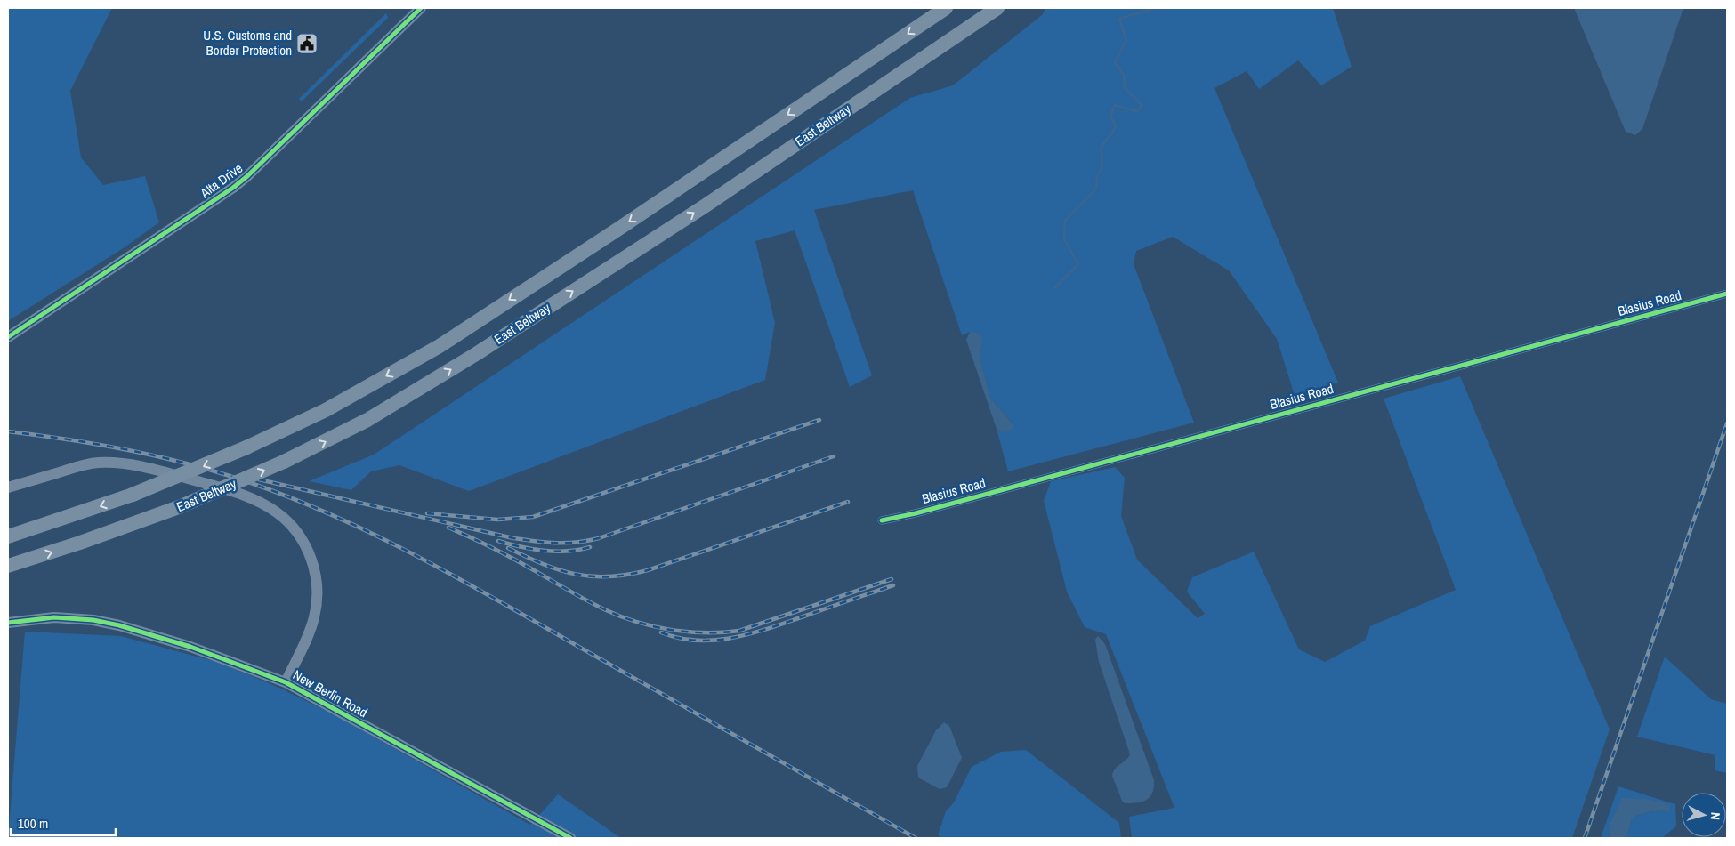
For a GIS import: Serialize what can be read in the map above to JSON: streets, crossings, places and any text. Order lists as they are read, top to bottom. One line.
{"streets":{"highway":["East Beltway"],"street":["Alta Drive","Blasius Road","New Berlin Road"]},"places":{"public building":["U.S. Customs and Border Protection"]},"scale_bar":"100 m","north":"right"}
